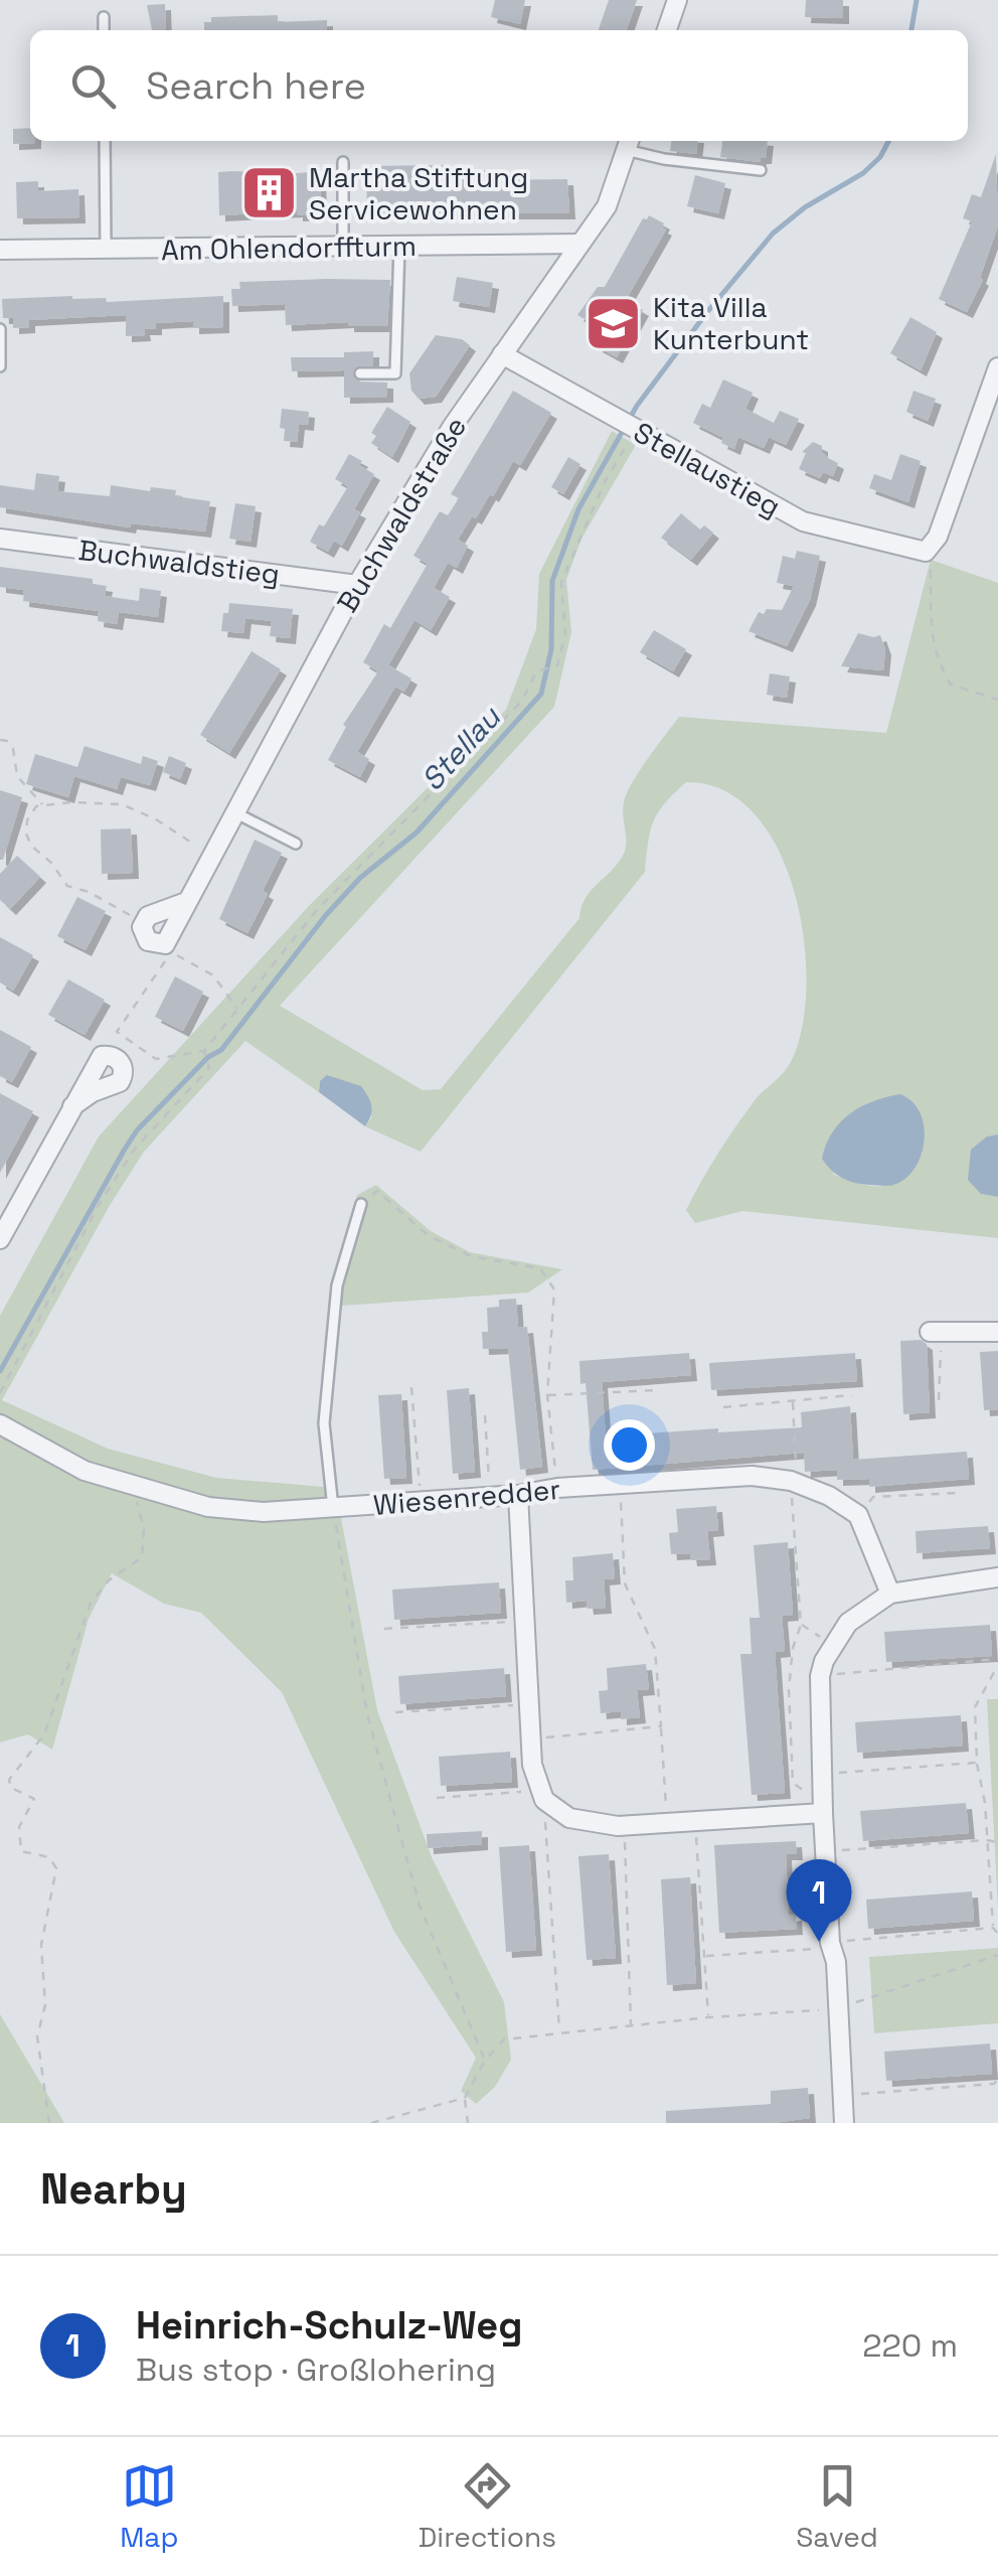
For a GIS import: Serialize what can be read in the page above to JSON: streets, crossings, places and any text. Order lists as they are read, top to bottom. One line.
{"streets":{"street":["Am Ohlendorffturm","Stellaustieg","Buchwaldstraße","Buchwaldstieg","Wiesenredder"]},"crossings":[["Am Ohlendorffturm","Buchwaldstraße"],["Stellaustieg","Buchwaldstraße"],["Buchwaldstraße","Buchwaldstieg"]],"water":["Stellau"],"places":{"building":["Martha Stiftung Servicewohnen"],"school or university":["Kita Villa Kunterbunt"]},"page":{"search":"Search here","pins":"1","heading":"Nearby","list":[{"mark":"1","name":"Heinrich-Schulz-Weg","note":"Bus stop · Großlohering","value":"220 m"}],"nav":["Map","Directions","Saved"]}}
